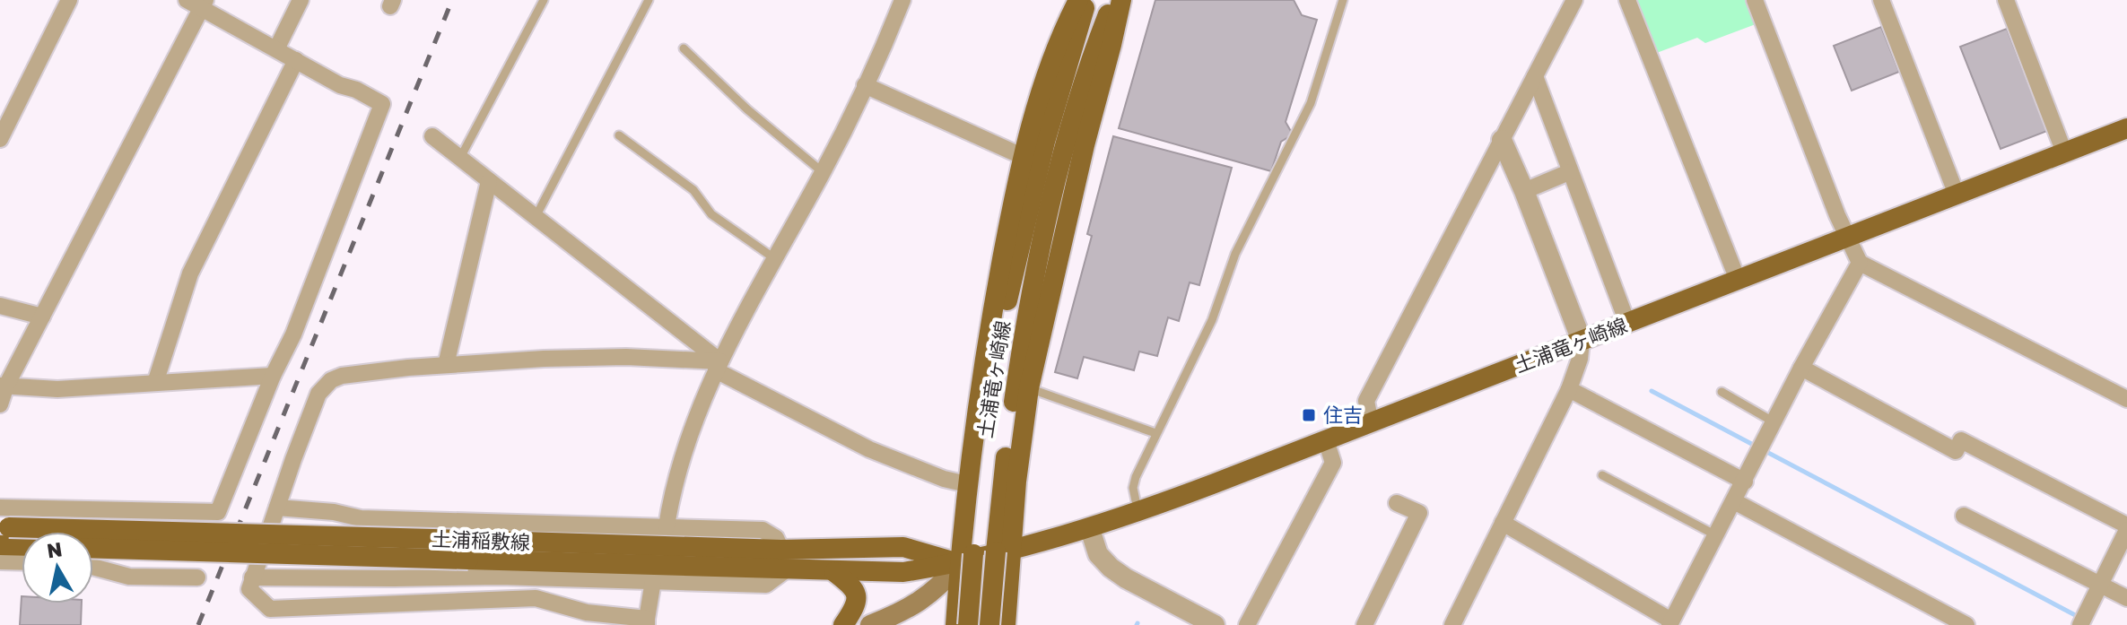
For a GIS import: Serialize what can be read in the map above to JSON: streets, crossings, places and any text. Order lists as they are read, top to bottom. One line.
{"streets":{"main road":["土浦竜ヶ崎線","土浦稲敷線"]},"crossings":[["土浦竜ヶ崎線","土浦稲敷線"]],"places":{"transit":["住吉"]},"north":"top"}
